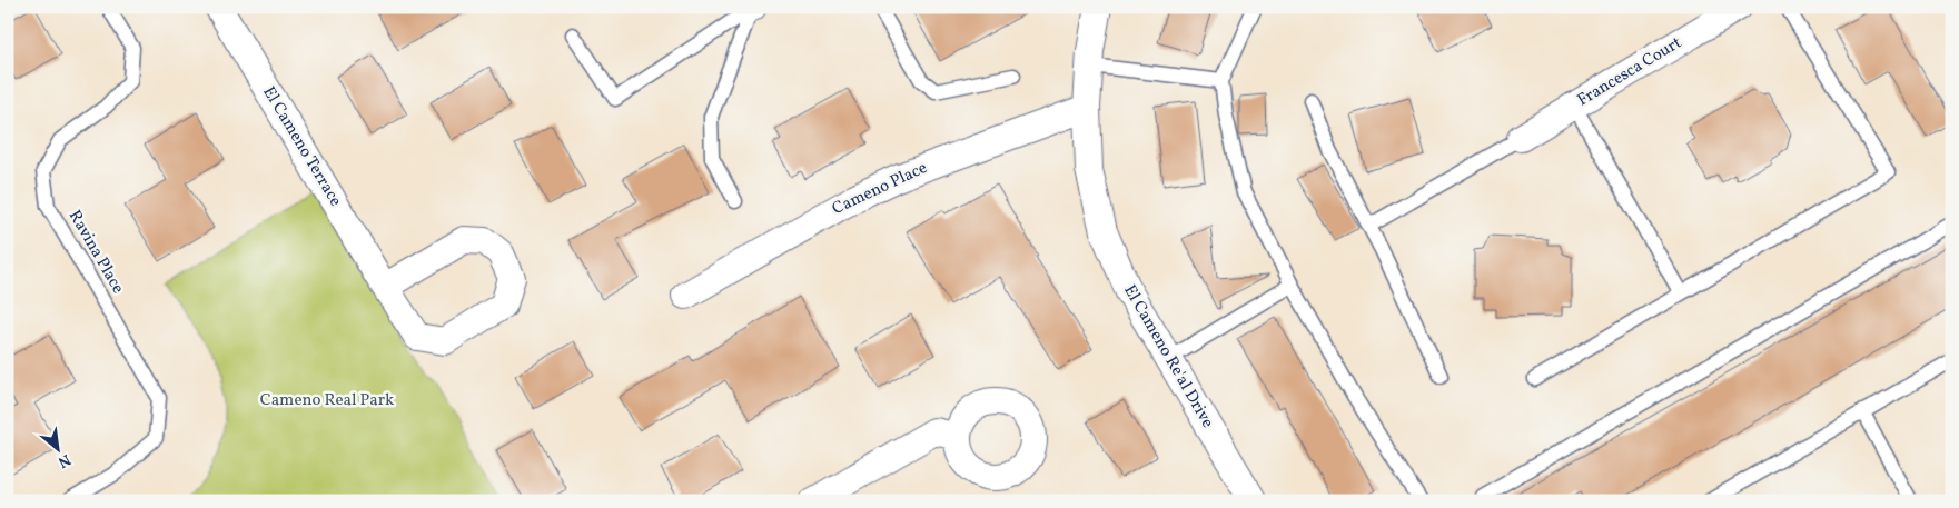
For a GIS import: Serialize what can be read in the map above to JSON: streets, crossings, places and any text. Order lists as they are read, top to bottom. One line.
{"streets":{"street":["Francesca Court","El Cameno Terrace","Cameno Place","El Cameno Re'al Drive"],"lane":["Ravina Place"]},"crossings":[["Cameno Place","El Cameno Re'al Drive"]],"parks":["Cameno Real Park"],"north":"bottom right"}
